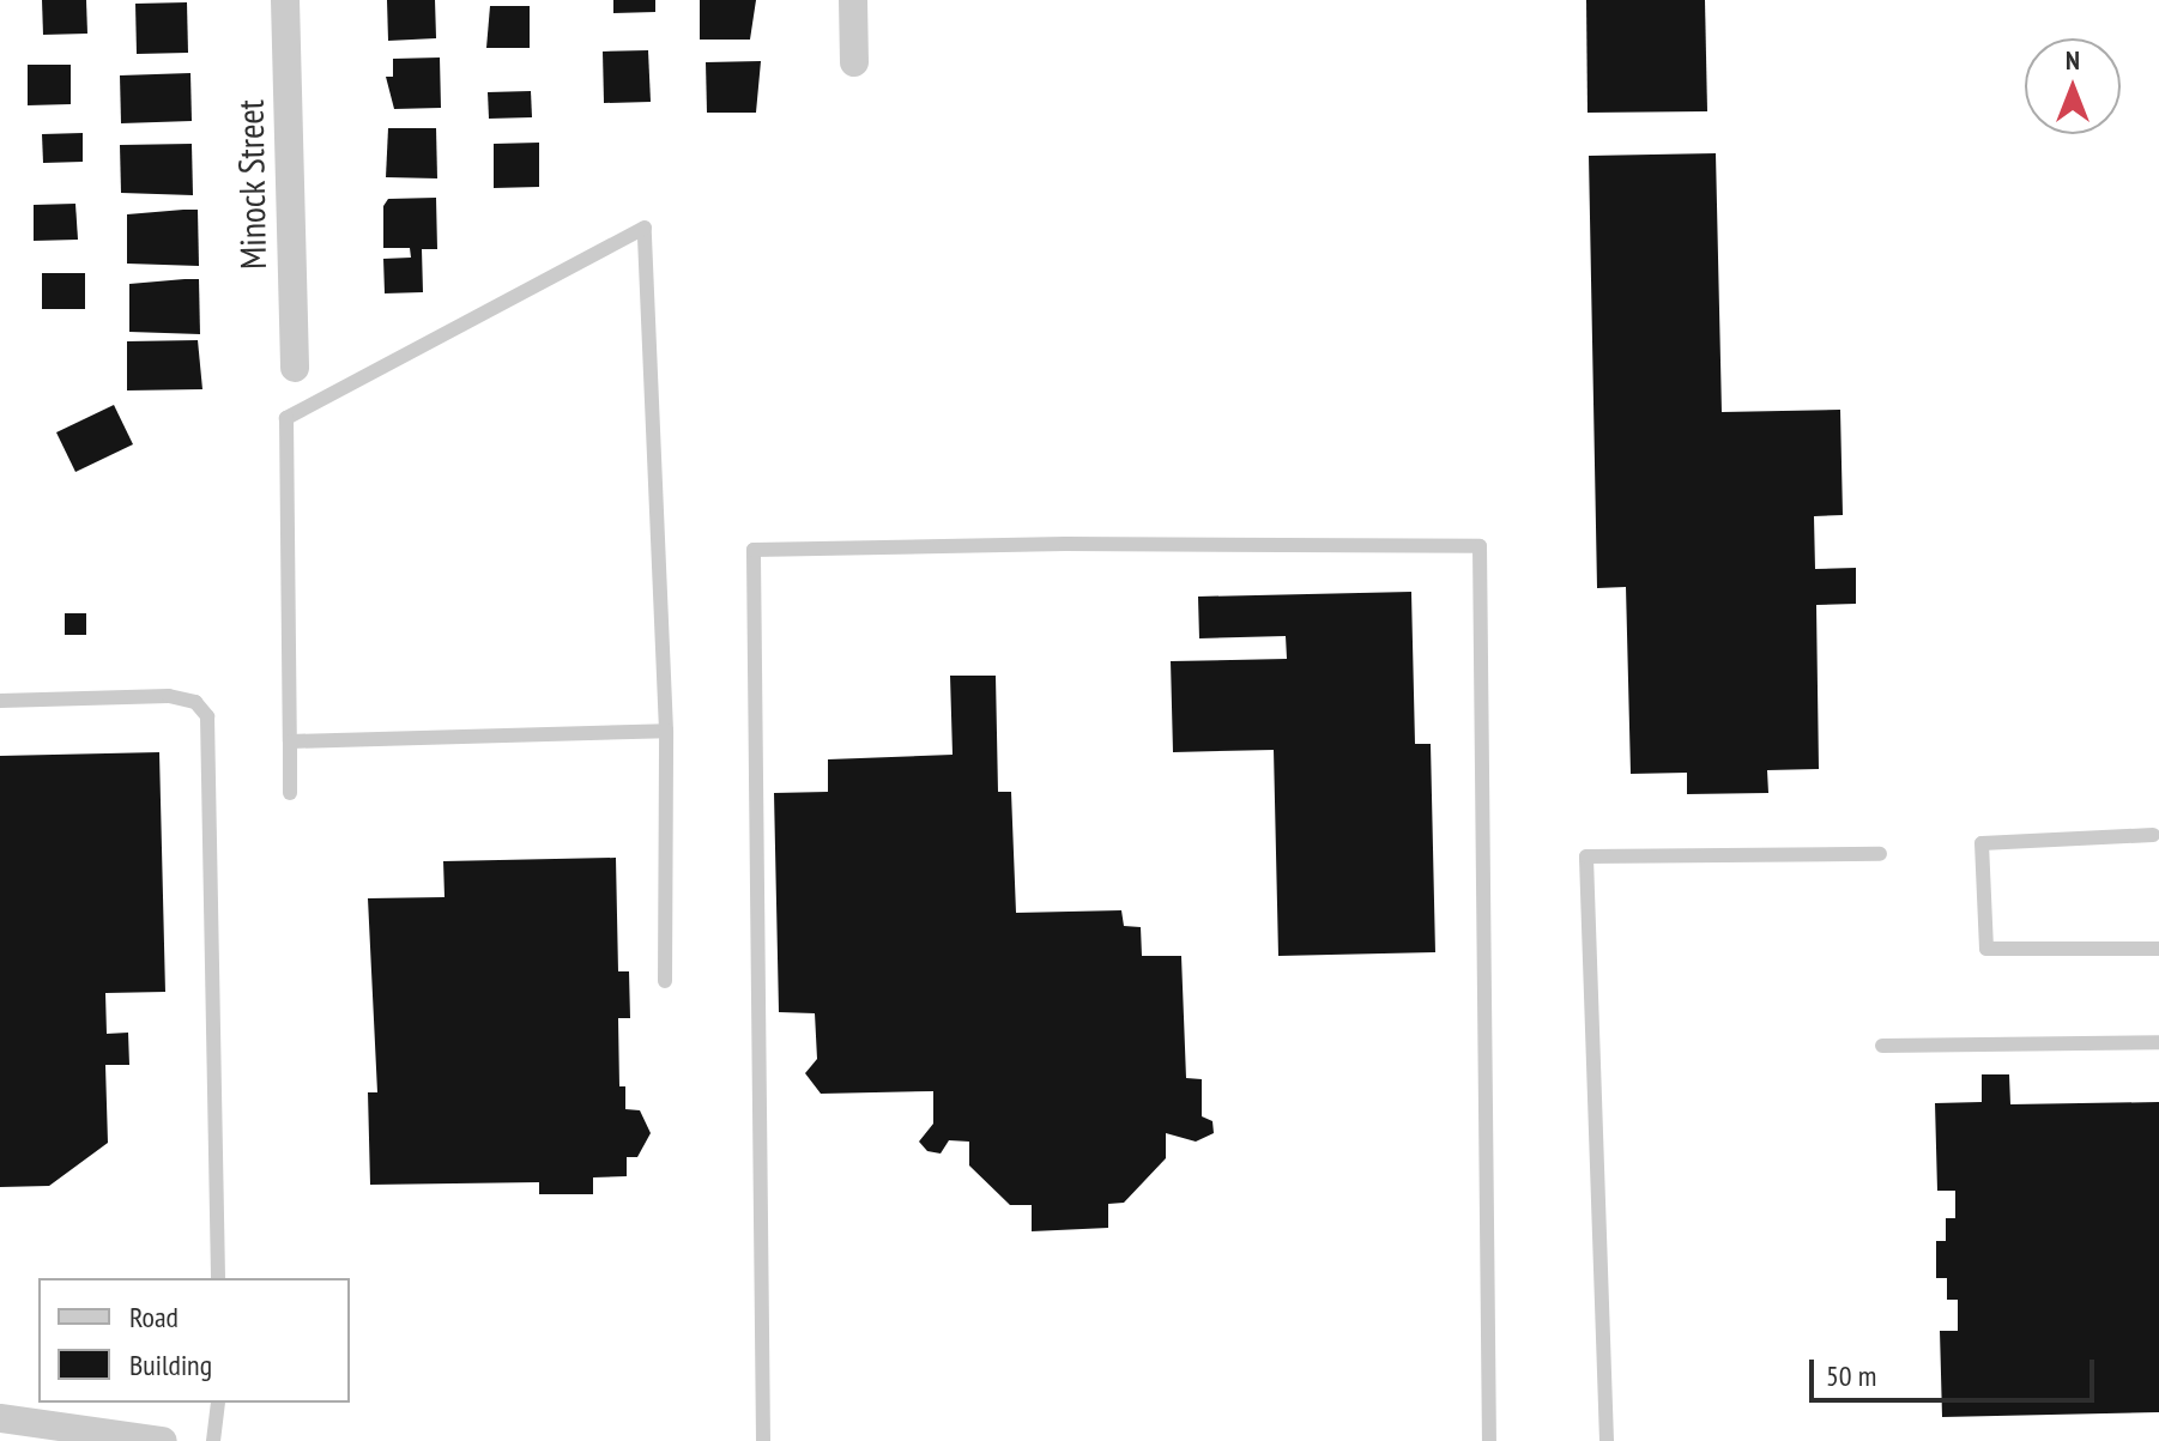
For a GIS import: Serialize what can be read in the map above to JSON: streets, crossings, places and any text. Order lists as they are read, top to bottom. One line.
{"streets":{"street":["Minock Street"]},"legend":["Road","Building"],"scale_bar":"50 m","north":"top"}
